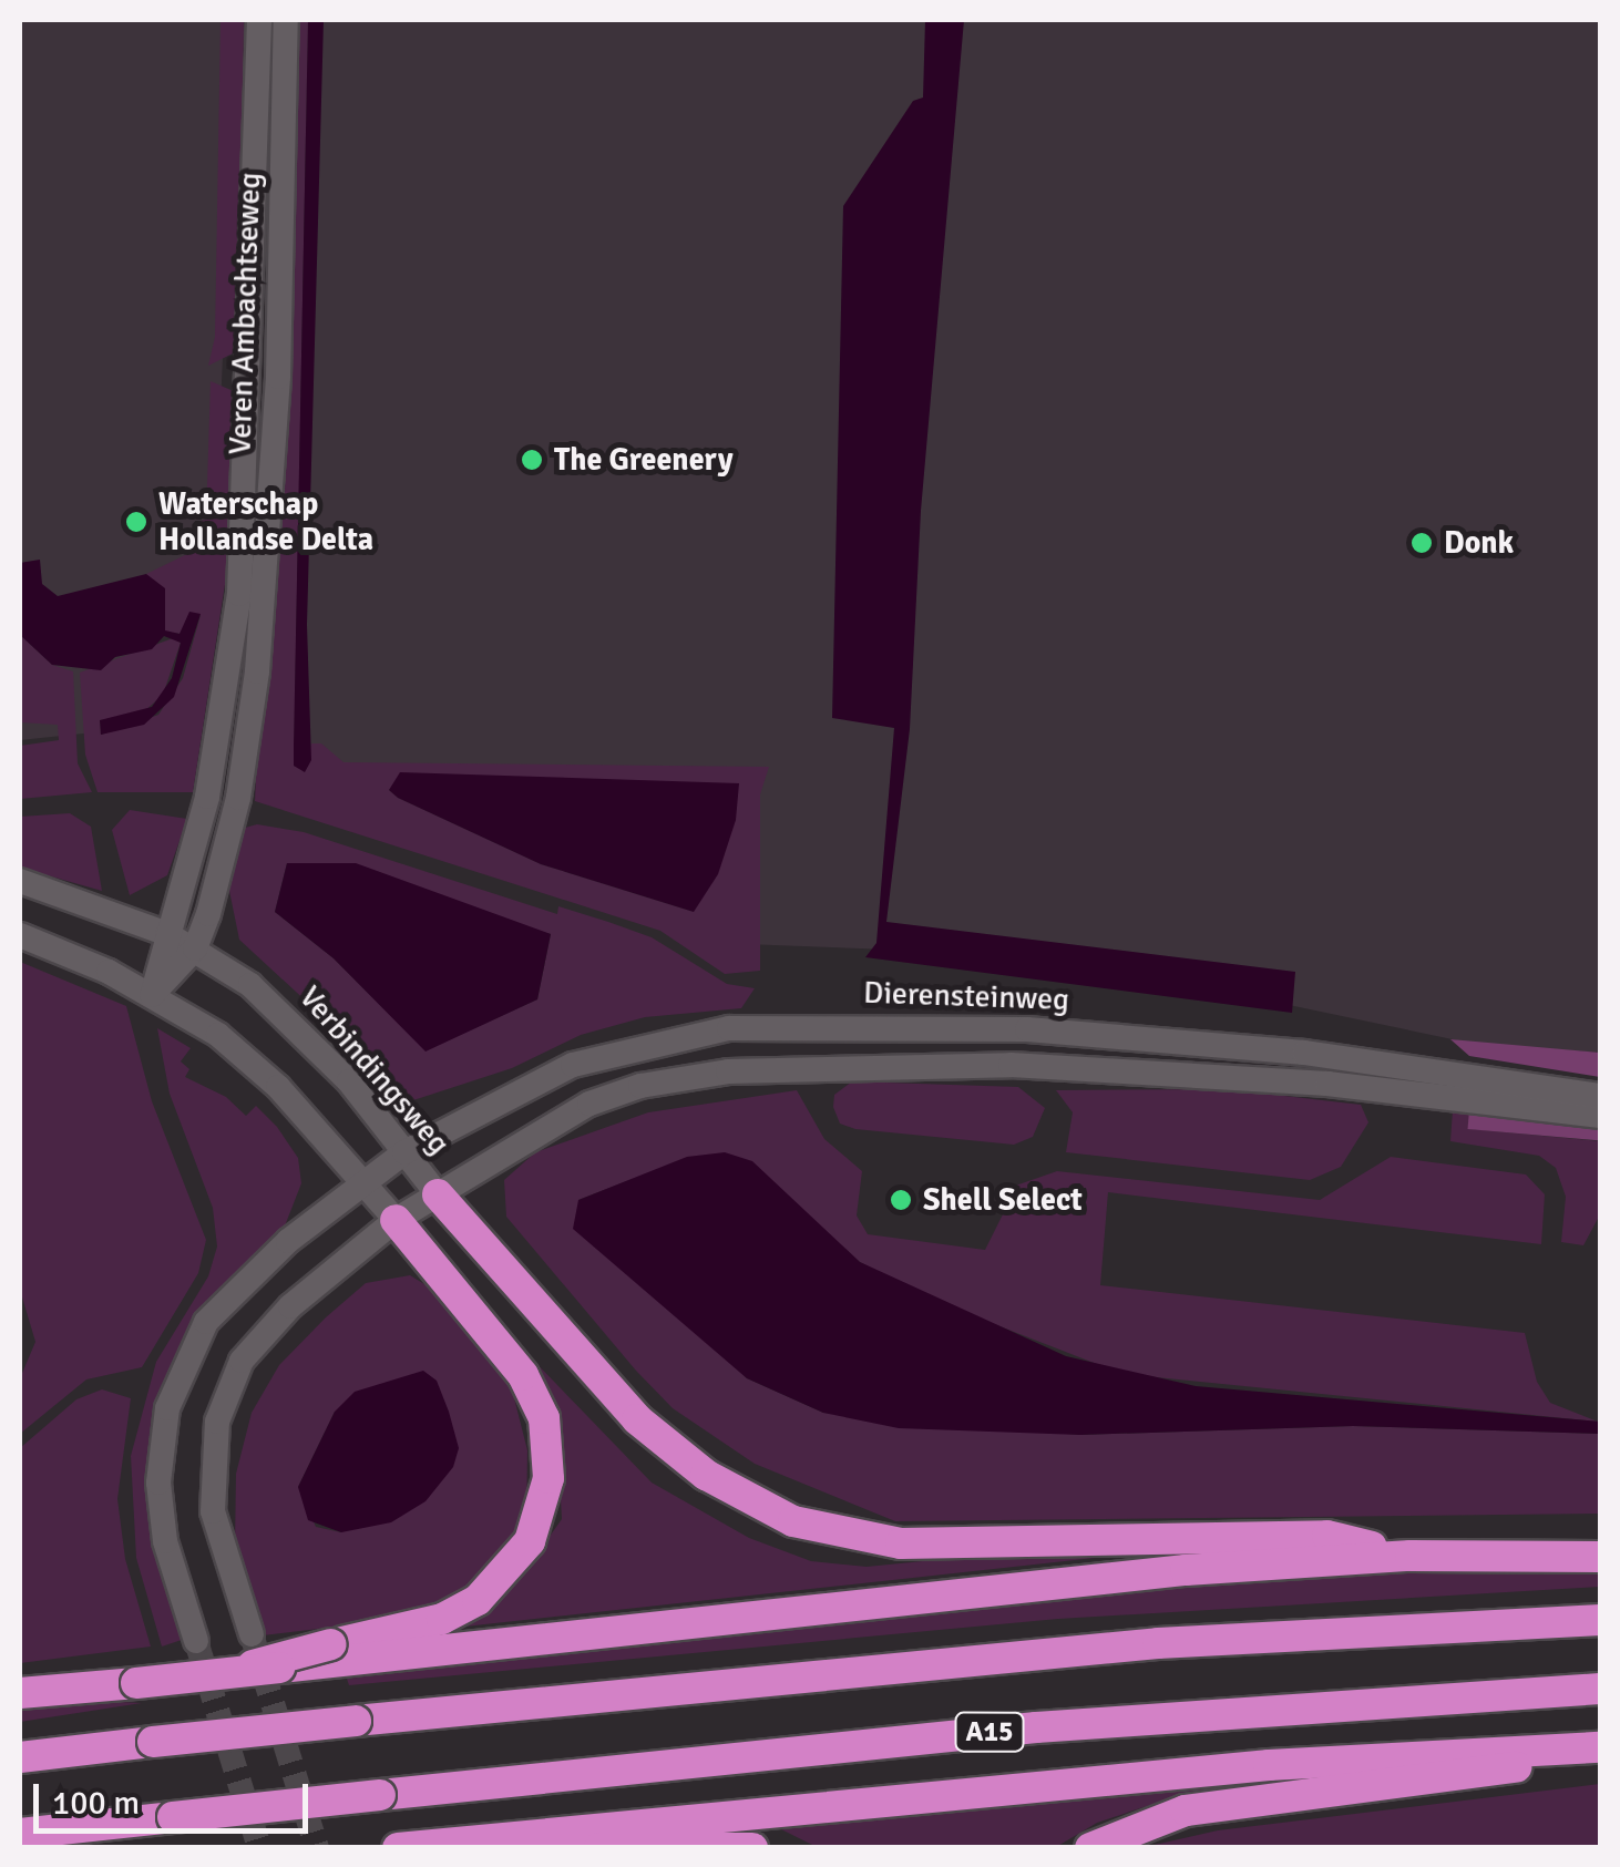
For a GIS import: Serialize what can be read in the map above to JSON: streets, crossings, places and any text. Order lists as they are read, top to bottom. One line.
{"streets":{"highway":["A15"],"main road":["Veren Ambachtseweg","Dierensteinweg","Verbindingsweg"]},"crossings":[["Veren Ambachtseweg","Verbindingsweg"],["Dierensteinweg","Verbindingsweg"]],"places":["The Greenery","Waterschap Hollandse Delta","Donk","Shell Select"],"scale_bar":"100 m"}
